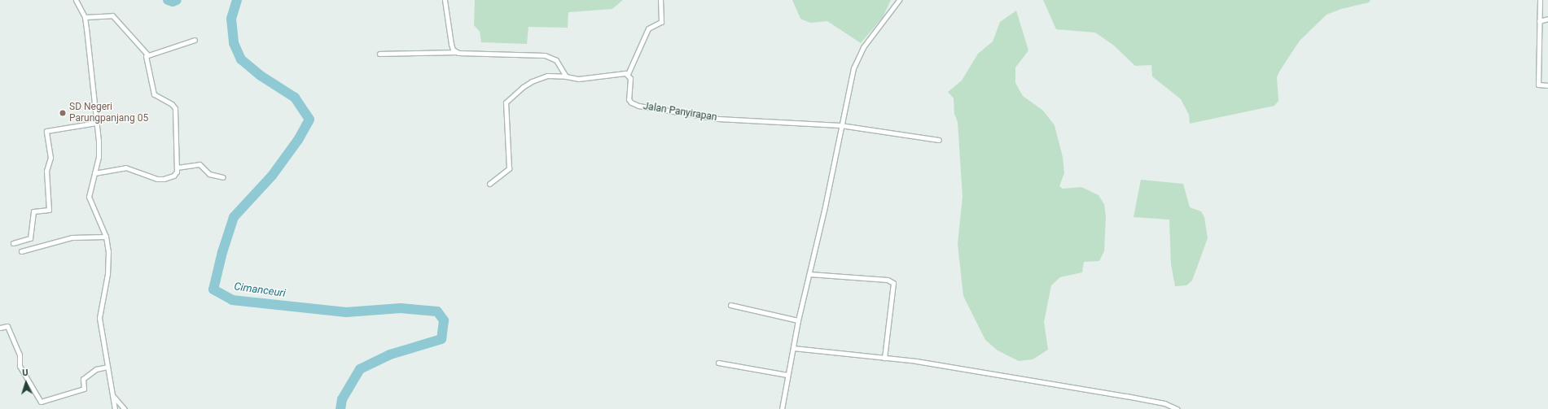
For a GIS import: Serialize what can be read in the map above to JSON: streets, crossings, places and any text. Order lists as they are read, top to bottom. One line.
{"streets":{"street":["Jalan Panyirapan"]},"water":["Cimanceuri"],"places":["SD Negeri Parungpanjang 05"],"north":"top"}
